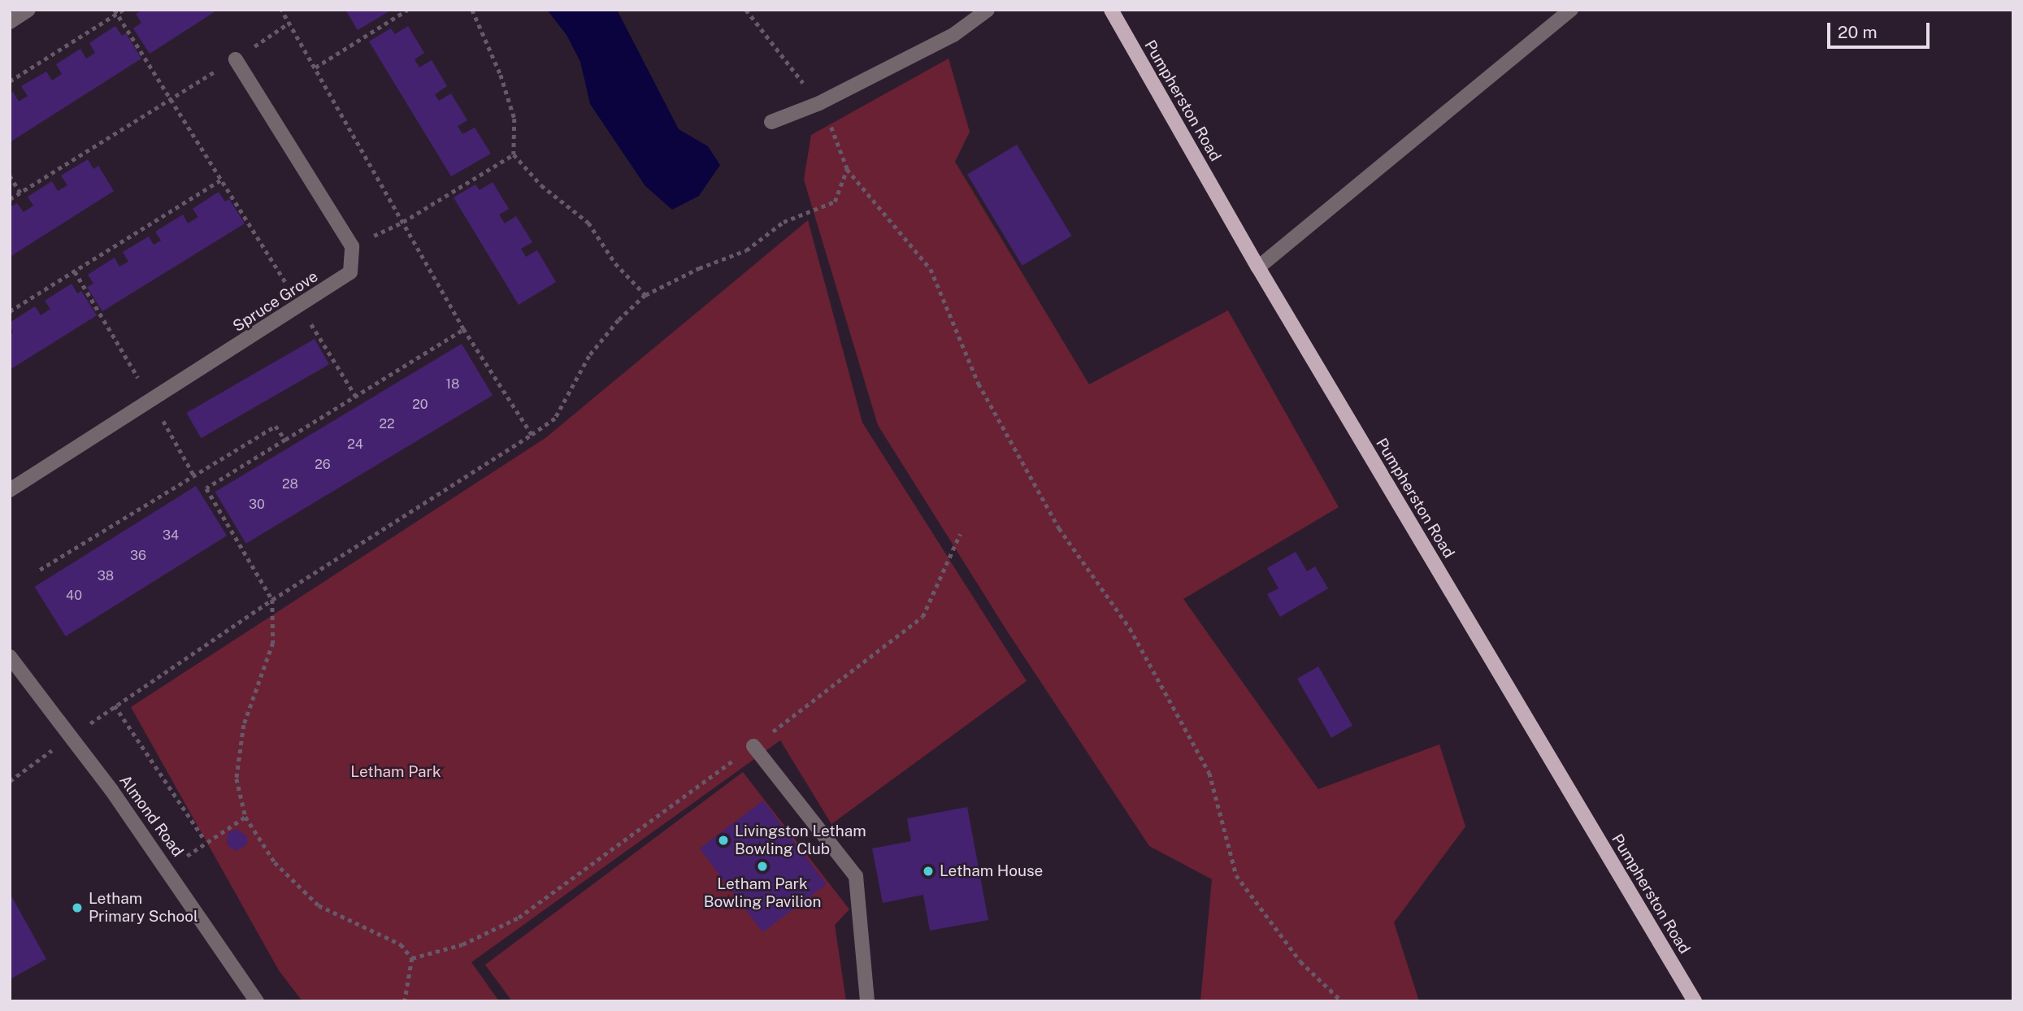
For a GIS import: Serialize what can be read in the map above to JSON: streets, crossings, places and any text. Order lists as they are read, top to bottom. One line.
{"streets":{"main road":["Pumpherston Road"],"street":["Spruce Grove","Almond Road"]},"parks":["Letham Park"],"places":["Livingston Letham Bowling Club","Letham Park Bowling Pavilion","Letham House","Letham Primary School"],"house_numbers":["18","20","22","24","26","28","30","34","36","38","40"],"scale_bar":"20 m"}
